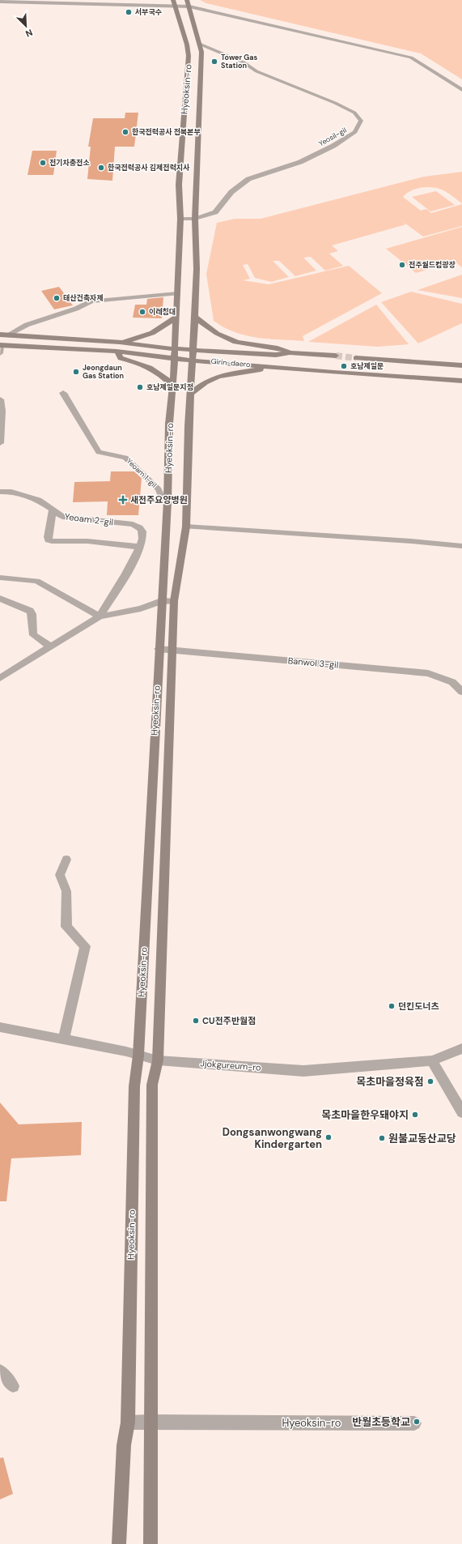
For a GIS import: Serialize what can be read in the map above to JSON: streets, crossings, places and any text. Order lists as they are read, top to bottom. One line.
{"streets":{"street":["Hyeoksin-ro","Yeosil-gil","Girin-daero","Yeoam 1-gil","Yeoam 2-gil","Banwol 3-gil","Jjokgureum-ro"]},"crossings":[["Hyeoksin-ro","Yeosil-gil"],["Hyeoksin-ro","Girin-daero"],["Hyeoksin-ro","Yeoam 1-gil"],["Hyeoksin-ro","Banwol 3-gil"],["Hyeoksin-ro","Jjokgureum-ro"]],"places":{"other":["서부국수","Tower Gas Station","한국전력공사 전북본부","전기차충전소","한국전력공사 김제전력지사","전주월드컵광장","태산건축자제","이레침대","호남제일문","Jeongdaun Gas Station","호남제일문지점","던킨도너츠","CU전주반월점","목초마을정육점","목초마을한우돼야지","Dongsanwongwang Kindergarten","원불교동산교당","반월초등학교"],"health":["새전주요양병원"]},"north":"bottom right"}
